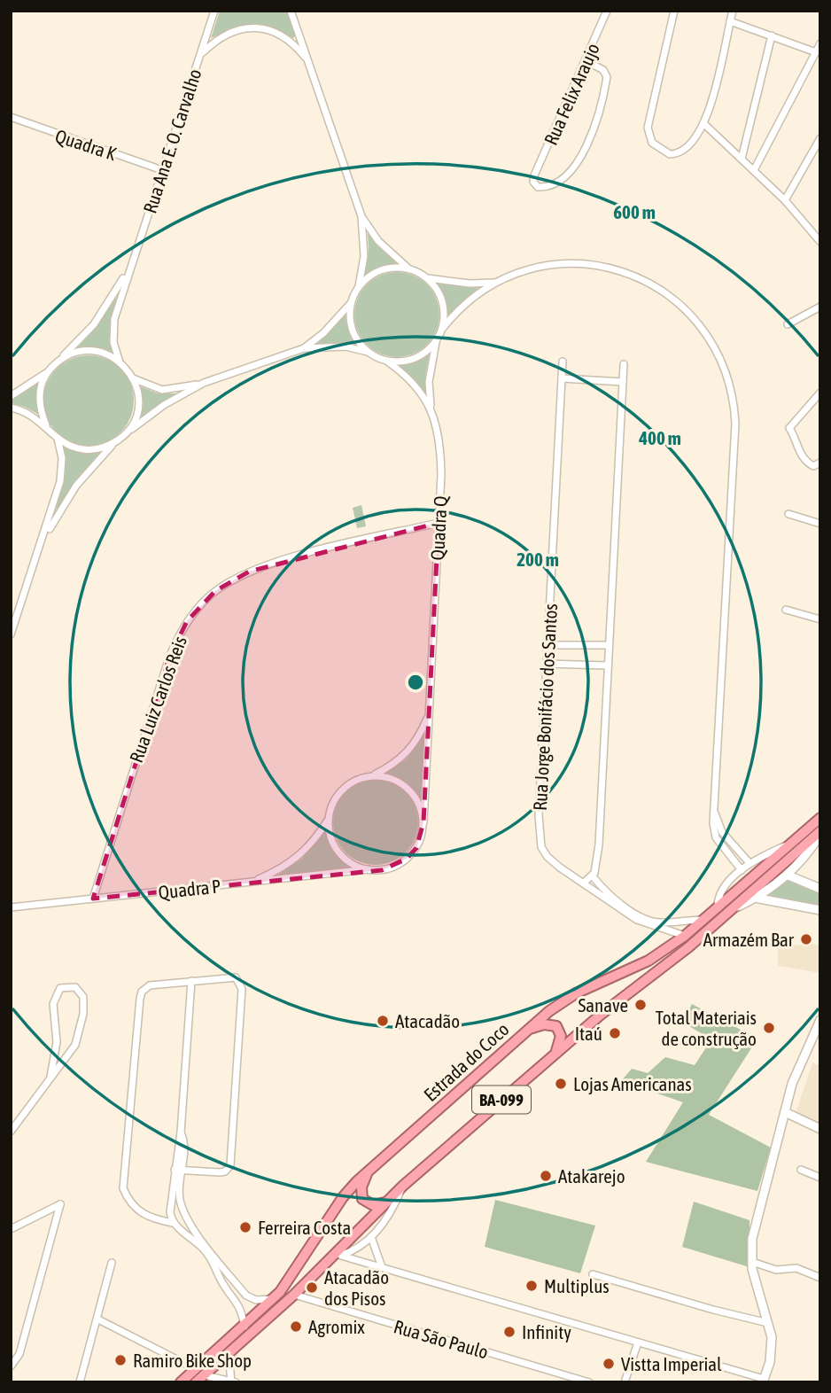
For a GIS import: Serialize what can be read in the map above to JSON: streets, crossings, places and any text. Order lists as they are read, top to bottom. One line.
{"streets":{"highway":["Estrada do Coco","BA-099"],"street":["Rua Felix Araujo","Rua Ana E. O. Carvalho","Quadra K","Quadra Q","Rua Luiz Carlos Reis","Rua Jorge Bonifácio dos Santos","Quadra P","Rua São Paulo"]},"crossings":[["Rua Ana E. O. Carvalho","Quadra K"],["Quadra Q","Rua Luiz Carlos Reis"],["Rua Luiz Carlos Reis","Quadra P"],["Estrada do Coco","Rua São Paulo"]],"places":["Armazém Bar","Sanave","Atacadão","Total Materiais de construção","Itaú","Lojas Americanas","Atakarejo","Ferreira Costa","Multiplus","Atacadão dos Pisos","Agromix","Infinity","Ramiro Bike Shop","Vistta Imperial"],"rings":["600 m","400 m","200 m"]}
